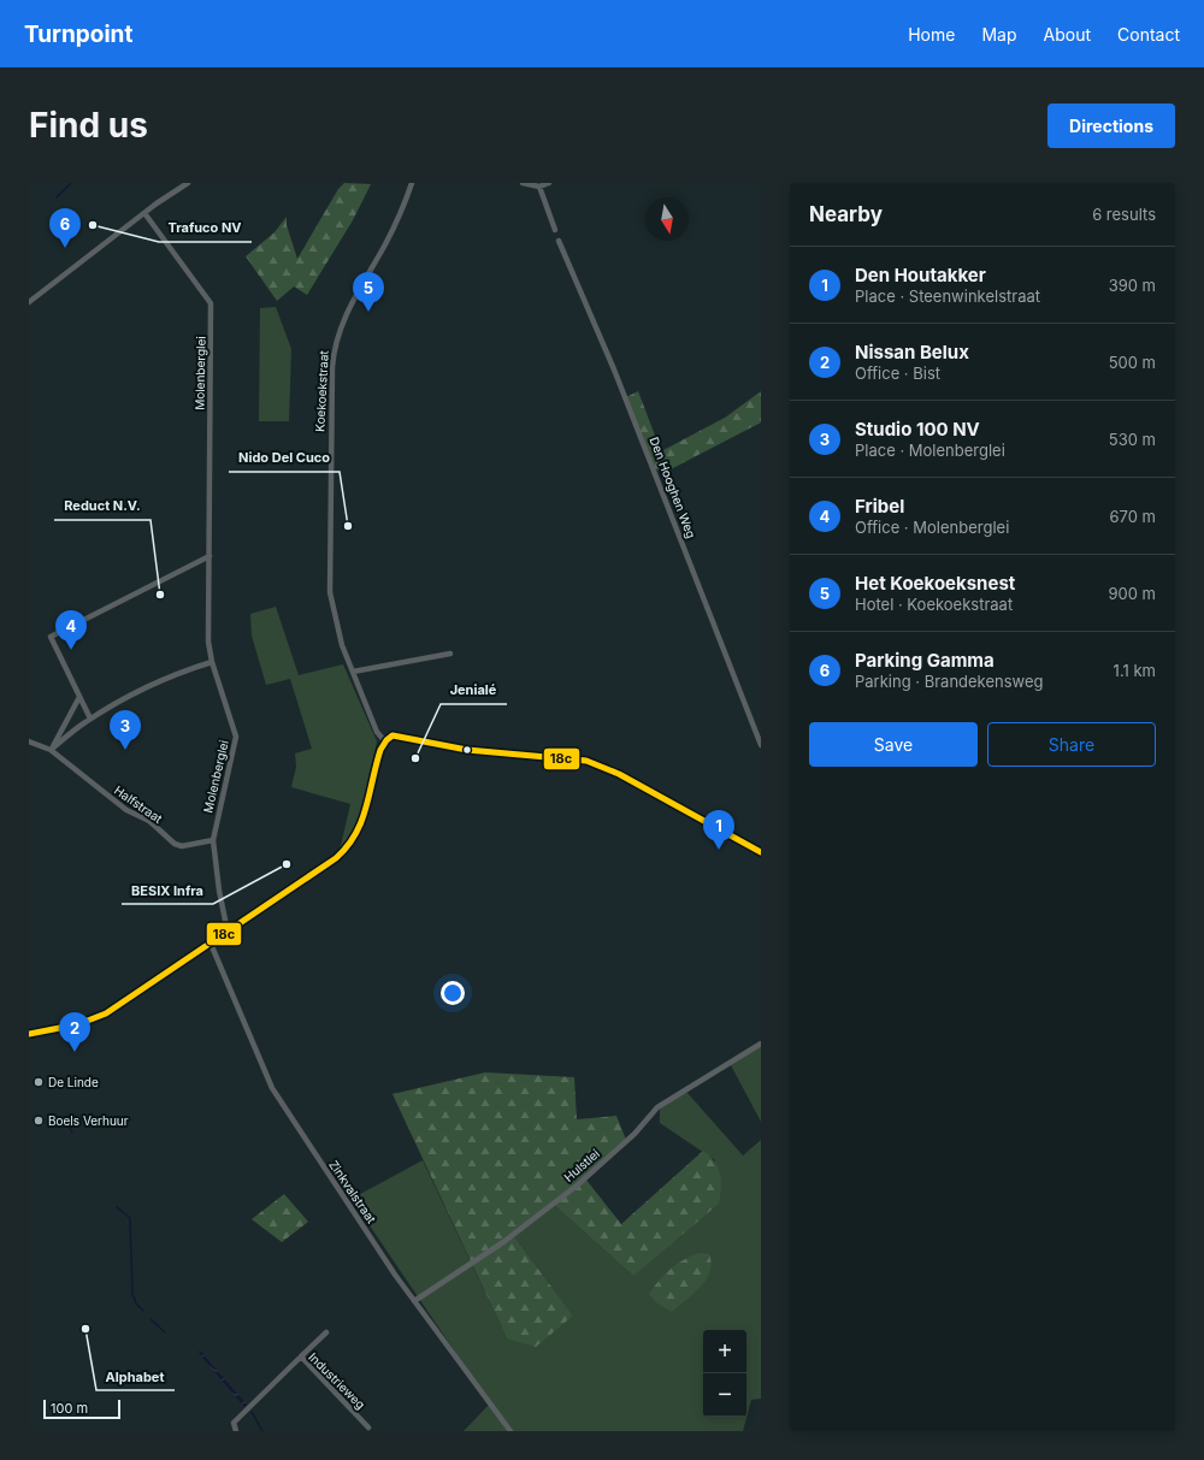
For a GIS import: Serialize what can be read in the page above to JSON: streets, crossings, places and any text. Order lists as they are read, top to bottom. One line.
{"streets":{"street":["Molenberglei","Koekoekstraat","Den Hooghen Weg","Halfstraat","Hulstlei","Zinkvalstraat","Industrieweg"]},"crossings":[["Molenberglei","Halfstraat"],["Hulstlei","Zinkvalstraat"]],"places":["Trafuco NV","Nido Del Cuco","Reduct N.V.","Jenialé","BESIX Infra","De Linde","Boels Verhuur","Alphabet"],"lines":["transit line 18c"],"scale_bar":"100 m","north":"bottom","page":{"header":"Turnpoint","nav":["Home","Map","About","Contact"],"buttons":["Directions",["Save","Share"]],"title":"Find us","heading":["Nearby","6 results"],"pins":["6","5","4","3","1","2"],"list":[{"mark":"1","name":"Den Houtakker","note":"Place · Steenwinkelstraat","value":"390 m"},{"mark":"2","name":"Nissan Belux","note":"Office · Bist","value":"500 m"},{"mark":"3","name":"Studio 100 NV","note":"Place · Molenberglei","value":"530 m"},{"mark":"4","name":"Fribel","note":"Office · Molenberglei","value":"670 m"},{"mark":"5","name":"Het Koekoeksnest","note":"Hotel · Koekoekstraat","value":"900 m"},{"mark":"6","name":"Parking Gamma","note":"Parking · Brandekensweg","value":"1.1 km"}],"map_buttons":["+","−"],"scale":"100 m"}}
